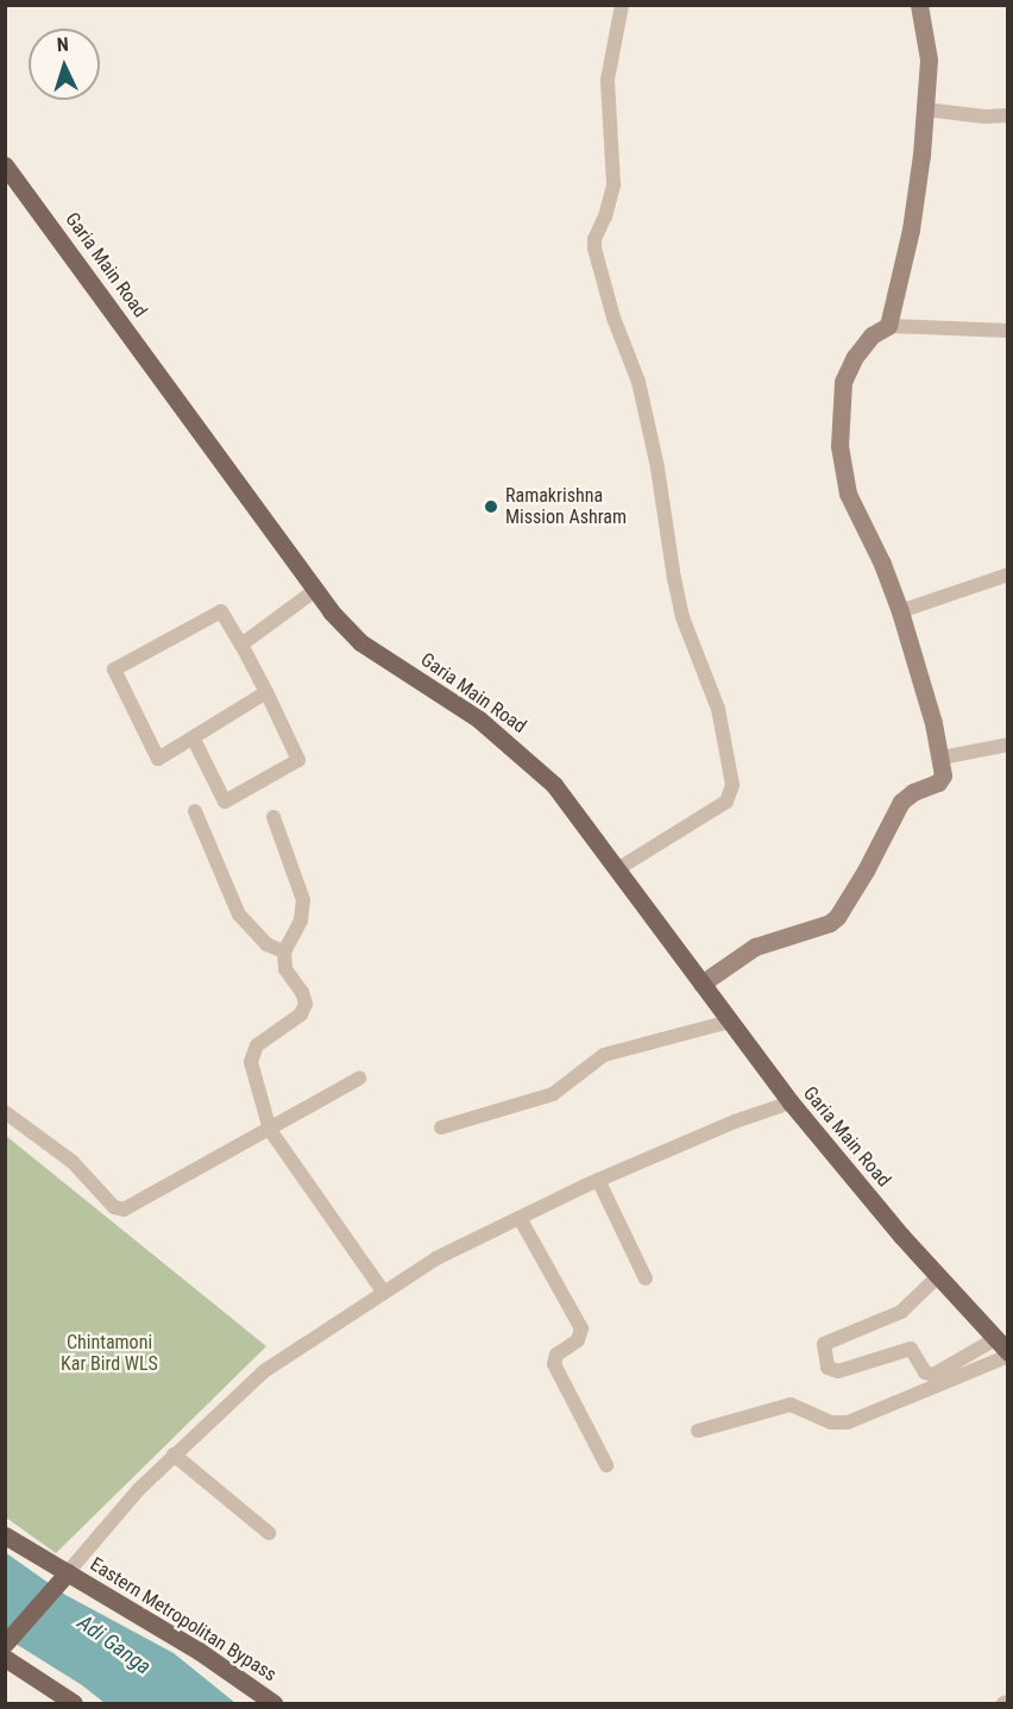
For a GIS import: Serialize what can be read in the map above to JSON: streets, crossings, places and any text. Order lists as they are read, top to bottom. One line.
{"streets":{"main road":["Garia Main Road","Eastern Metropolitan Bypass"]},"water":["Adi Ganga"],"parks":["Chintamoni Kar Bird WLS"],"places":["Ramakrishna Mission Ashram"],"north":"top"}
